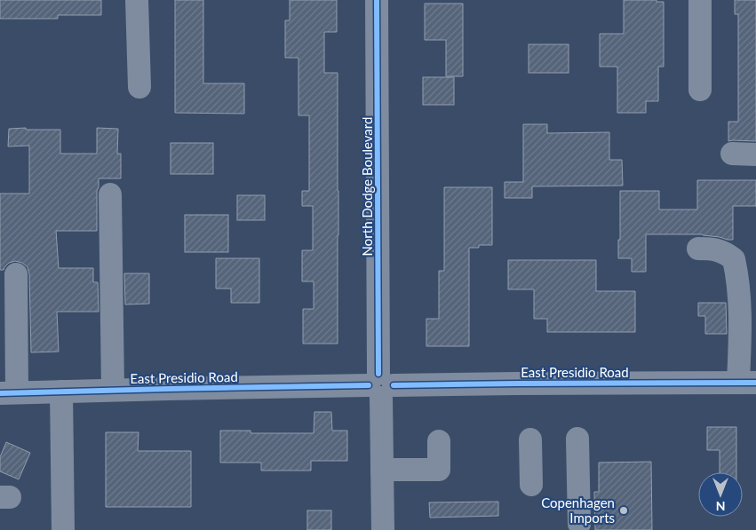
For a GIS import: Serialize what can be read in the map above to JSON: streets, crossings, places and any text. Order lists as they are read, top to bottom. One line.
{"streets":{"street":["North Dodge Boulevard","East Presidio Road"]},"crossings":[["North Dodge Boulevard","East Presidio Road"]],"places":["Copenhagen Imports"],"north":"bottom"}
